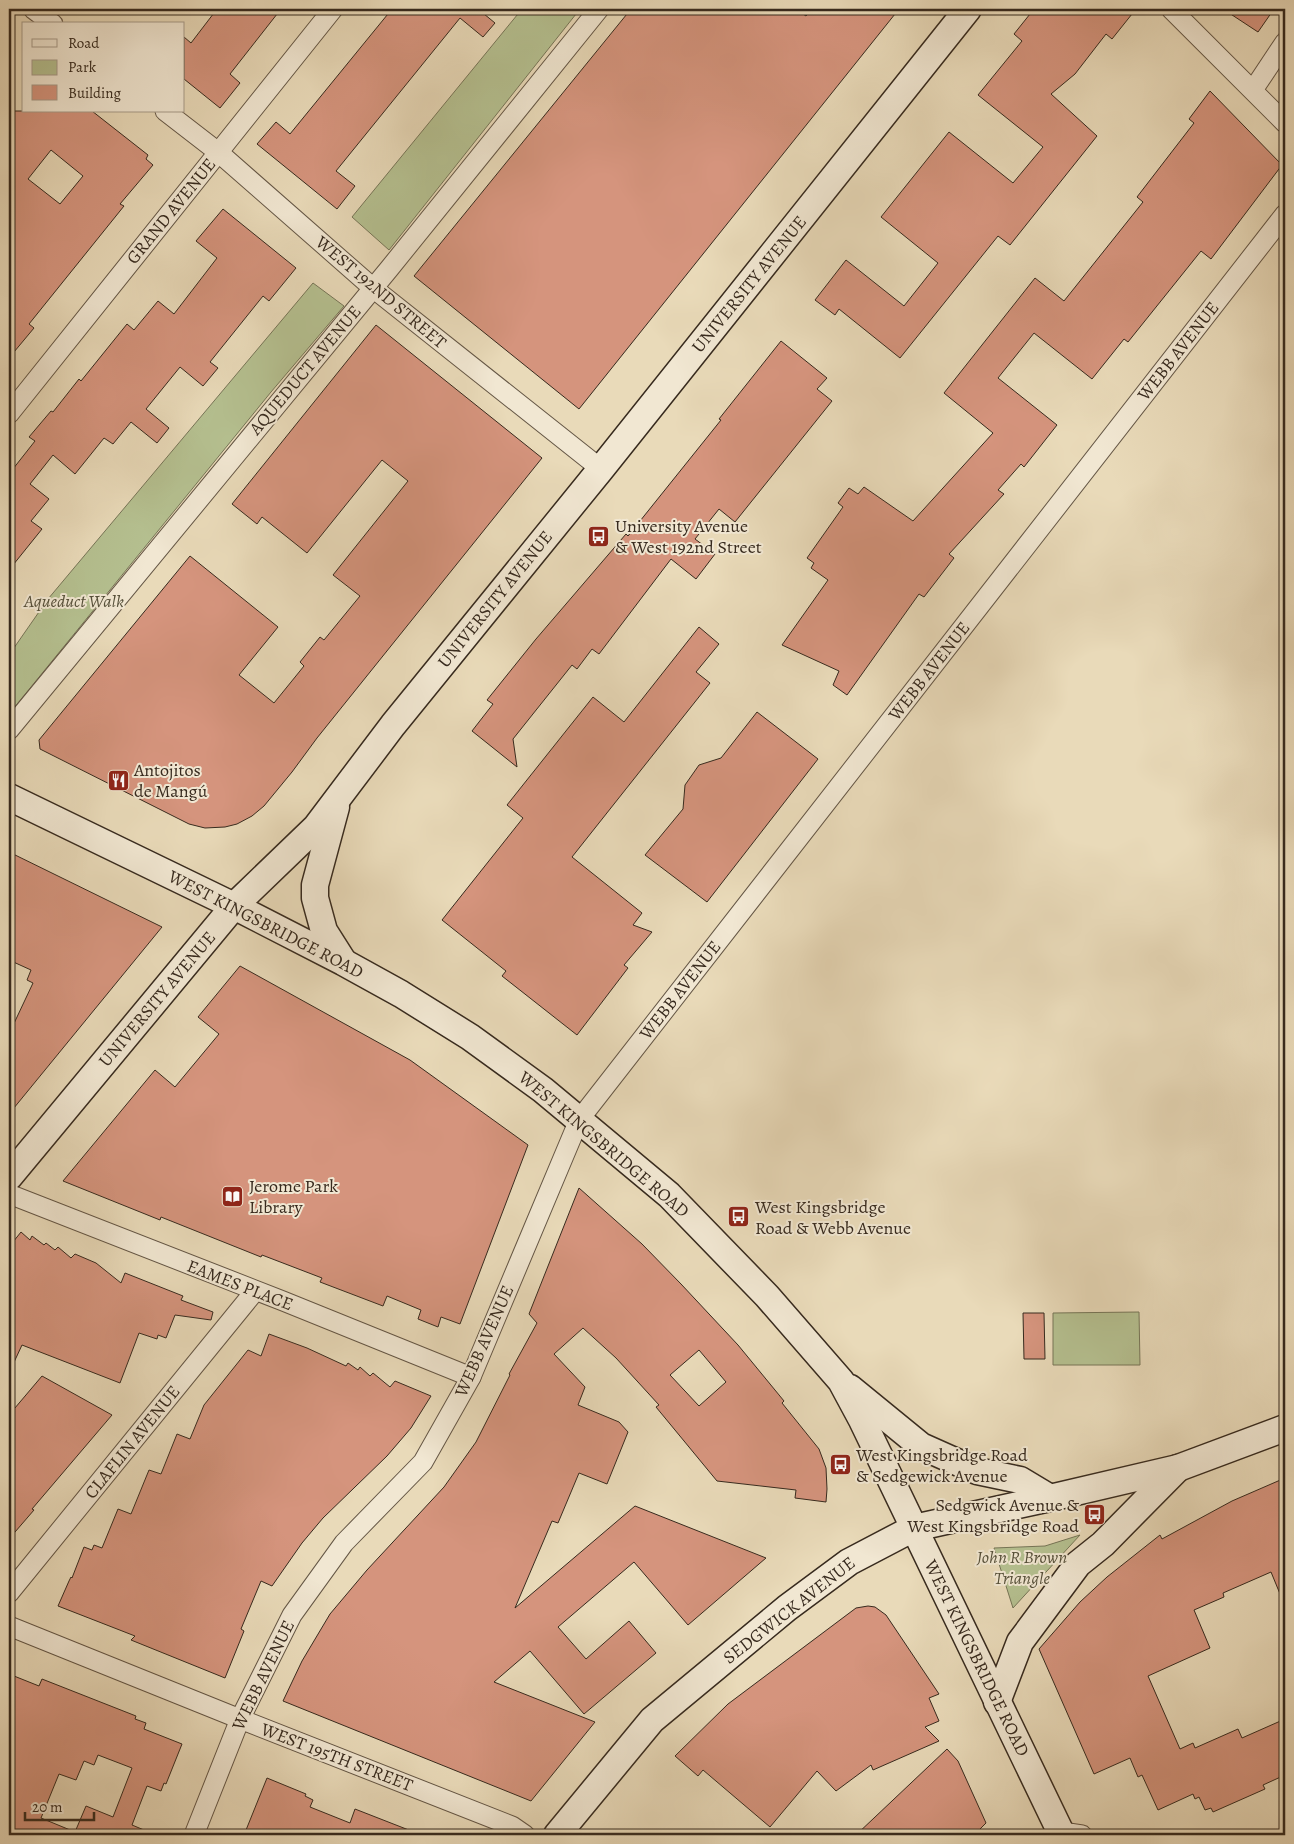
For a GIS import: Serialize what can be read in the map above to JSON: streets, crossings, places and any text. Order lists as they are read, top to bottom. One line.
{"streets":{"street":["GRAND AVENUE","UNIVERSITY AVENUE","WEST 192ND STREET","WEBB AVENUE","AQUEDUCT AVENUE","WEST KINGSBRIDGE ROAD","EAMES PLACE","CLAFLIN AVENUE","SEDGWICK AVENUE","WEST 195TH STREET"]},"crossings":[["GRAND AVENUE","WEST 192ND STREET"],["UNIVERSITY AVENUE","WEST 192ND STREET"],["UNIVERSITY AVENUE","WEST KINGSBRIDGE ROAD"],["WEST 192ND STREET","AQUEDUCT AVENUE"],["WEBB AVENUE","WEST KINGSBRIDGE ROAD"],["WEBB AVENUE","EAMES PLACE"],["WEBB AVENUE","WEST 195TH STREET"],["WEST KINGSBRIDGE ROAD","SEDGWICK AVENUE"],["EAMES PLACE","CLAFLIN AVENUE"]],"parks":["Aqueduct Walk","John R Brown Triangle"],"places":{"bus stop":["University Avenue & West 192nd Street","West Kingsbridge Road & Webb Avenue","West Kingsbridge Road & Sedgewick Avenue","Sedgwick Avenue & West Kingsbridge Road"],"restaurant":["Antojitos de Mangú"],"library":["Jerome Park Library"]},"legend":["Road","Park","Building"],"scale_bar":"20 m"}
